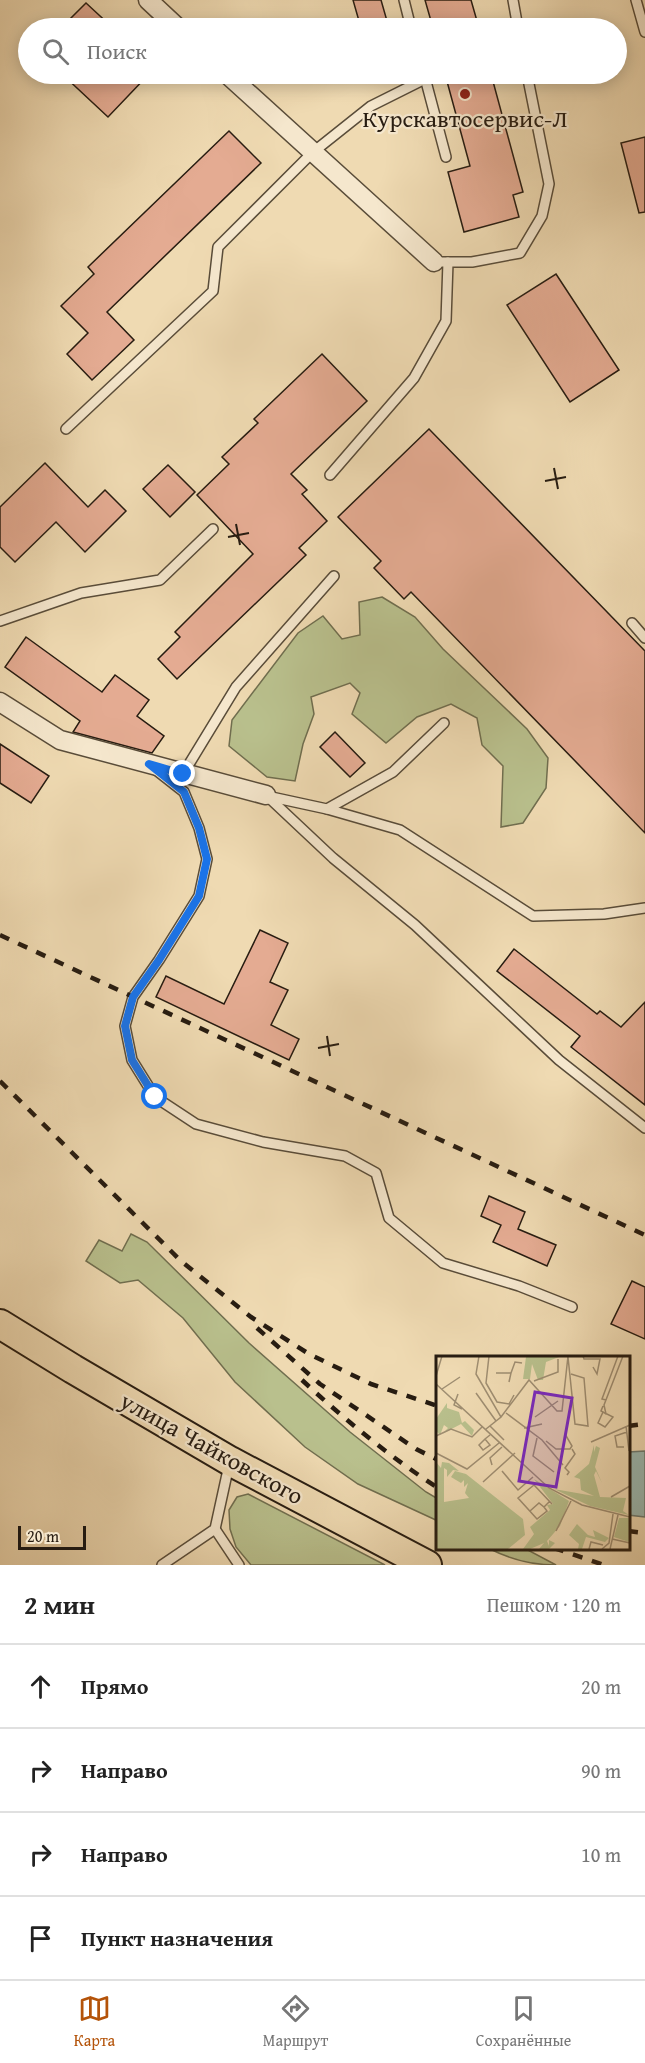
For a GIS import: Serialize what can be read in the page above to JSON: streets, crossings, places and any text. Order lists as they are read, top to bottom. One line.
{"streets":{"main road":["улица Чайковского"]},"places":["Курскавтосервис-Л"],"scale_bar":"20 m","page":{"search":"Поиск","scale":"20 m","heading":["2 мин","Пешком · 120 m"],"list":[["Прямо","20 m"],["Направо","90 m"],["Направо","10 m"],"Пункт назначения"],"nav":["Карта","Маршрут","Сохранённые"]}}
